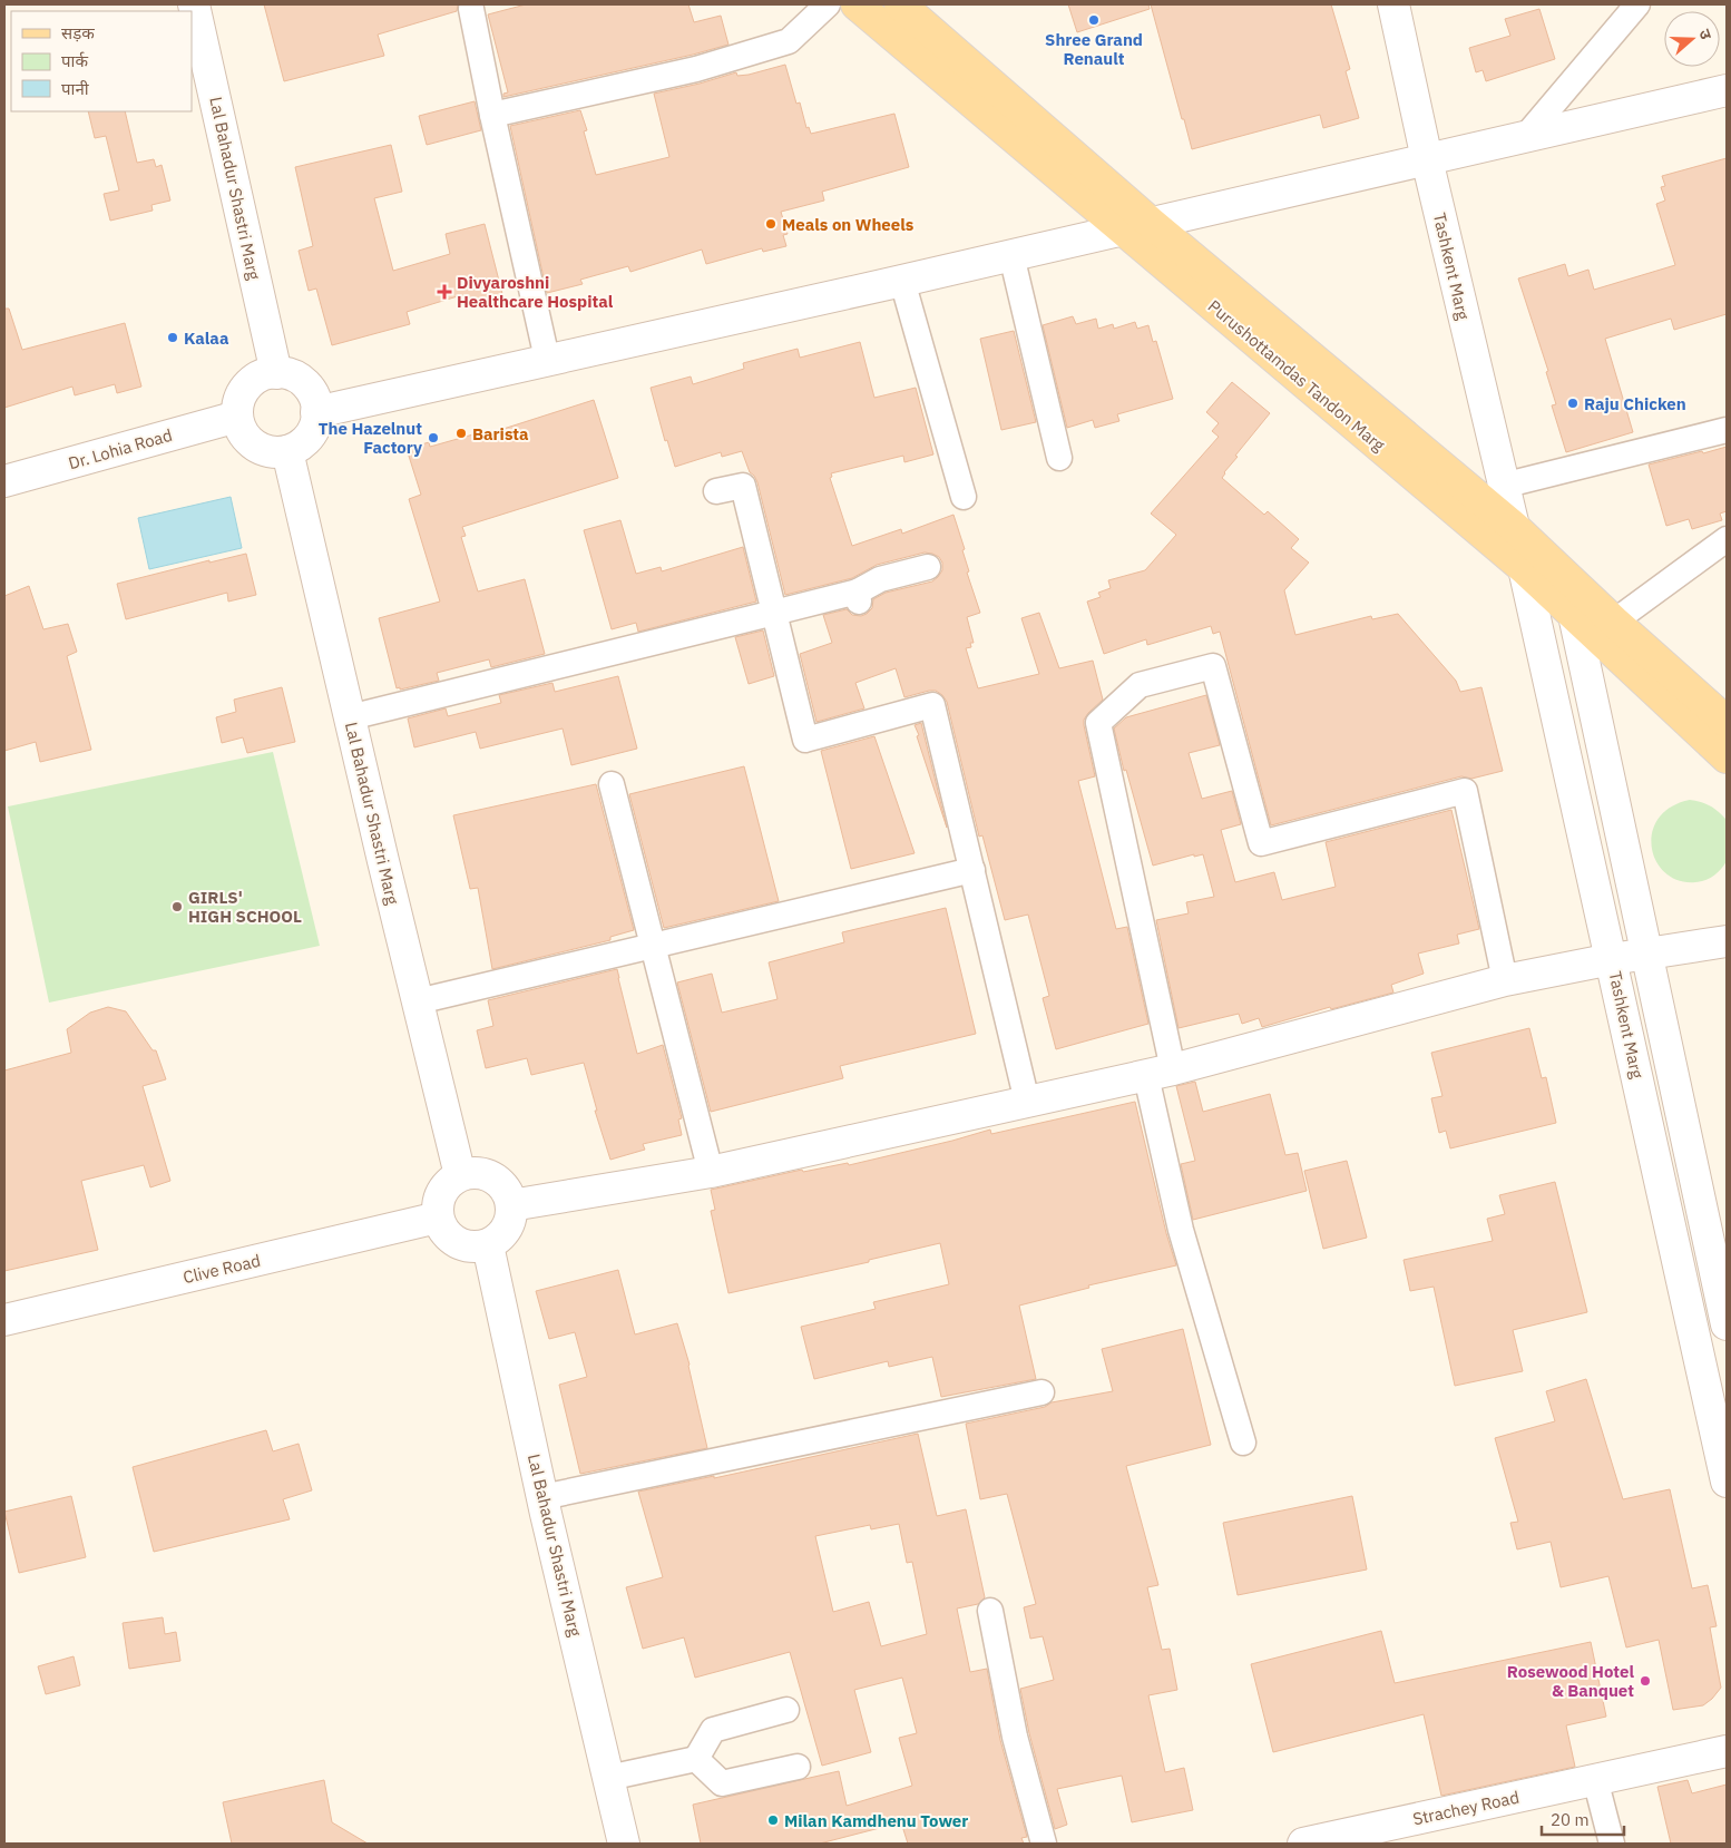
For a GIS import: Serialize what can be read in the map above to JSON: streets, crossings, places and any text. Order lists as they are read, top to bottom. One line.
{"streets":{"main road":["Purushottamdas Tandon Marg"],"street":["Lal Bahadur Shastri Marg","Tashkent Marg","Dr. Lohia Road","Clive Road","Strachey Road"]},"crossings":[["Lal Bahadur Shastri Marg","Dr. Lohia Road"],["Lal Bahadur Shastri Marg","Clive Road"],["Tashkent Marg","Purushottamdas Tandon Marg"]],"places":{"other":["Shree Grand Renault","Meals on Wheels","Kalaa","Raju Chicken","Barista","The Hazelnut Factory","GIRLS' HIGH SCHOOL","Rosewood Hotel & Banquet","Milan Kamdhenu Tower"],"health":["Divyaroshni Healthcare Hospital"]},"legend":["सड़क","पार्क","पानी"],"scale_bar":"20 m","north":"right"}
